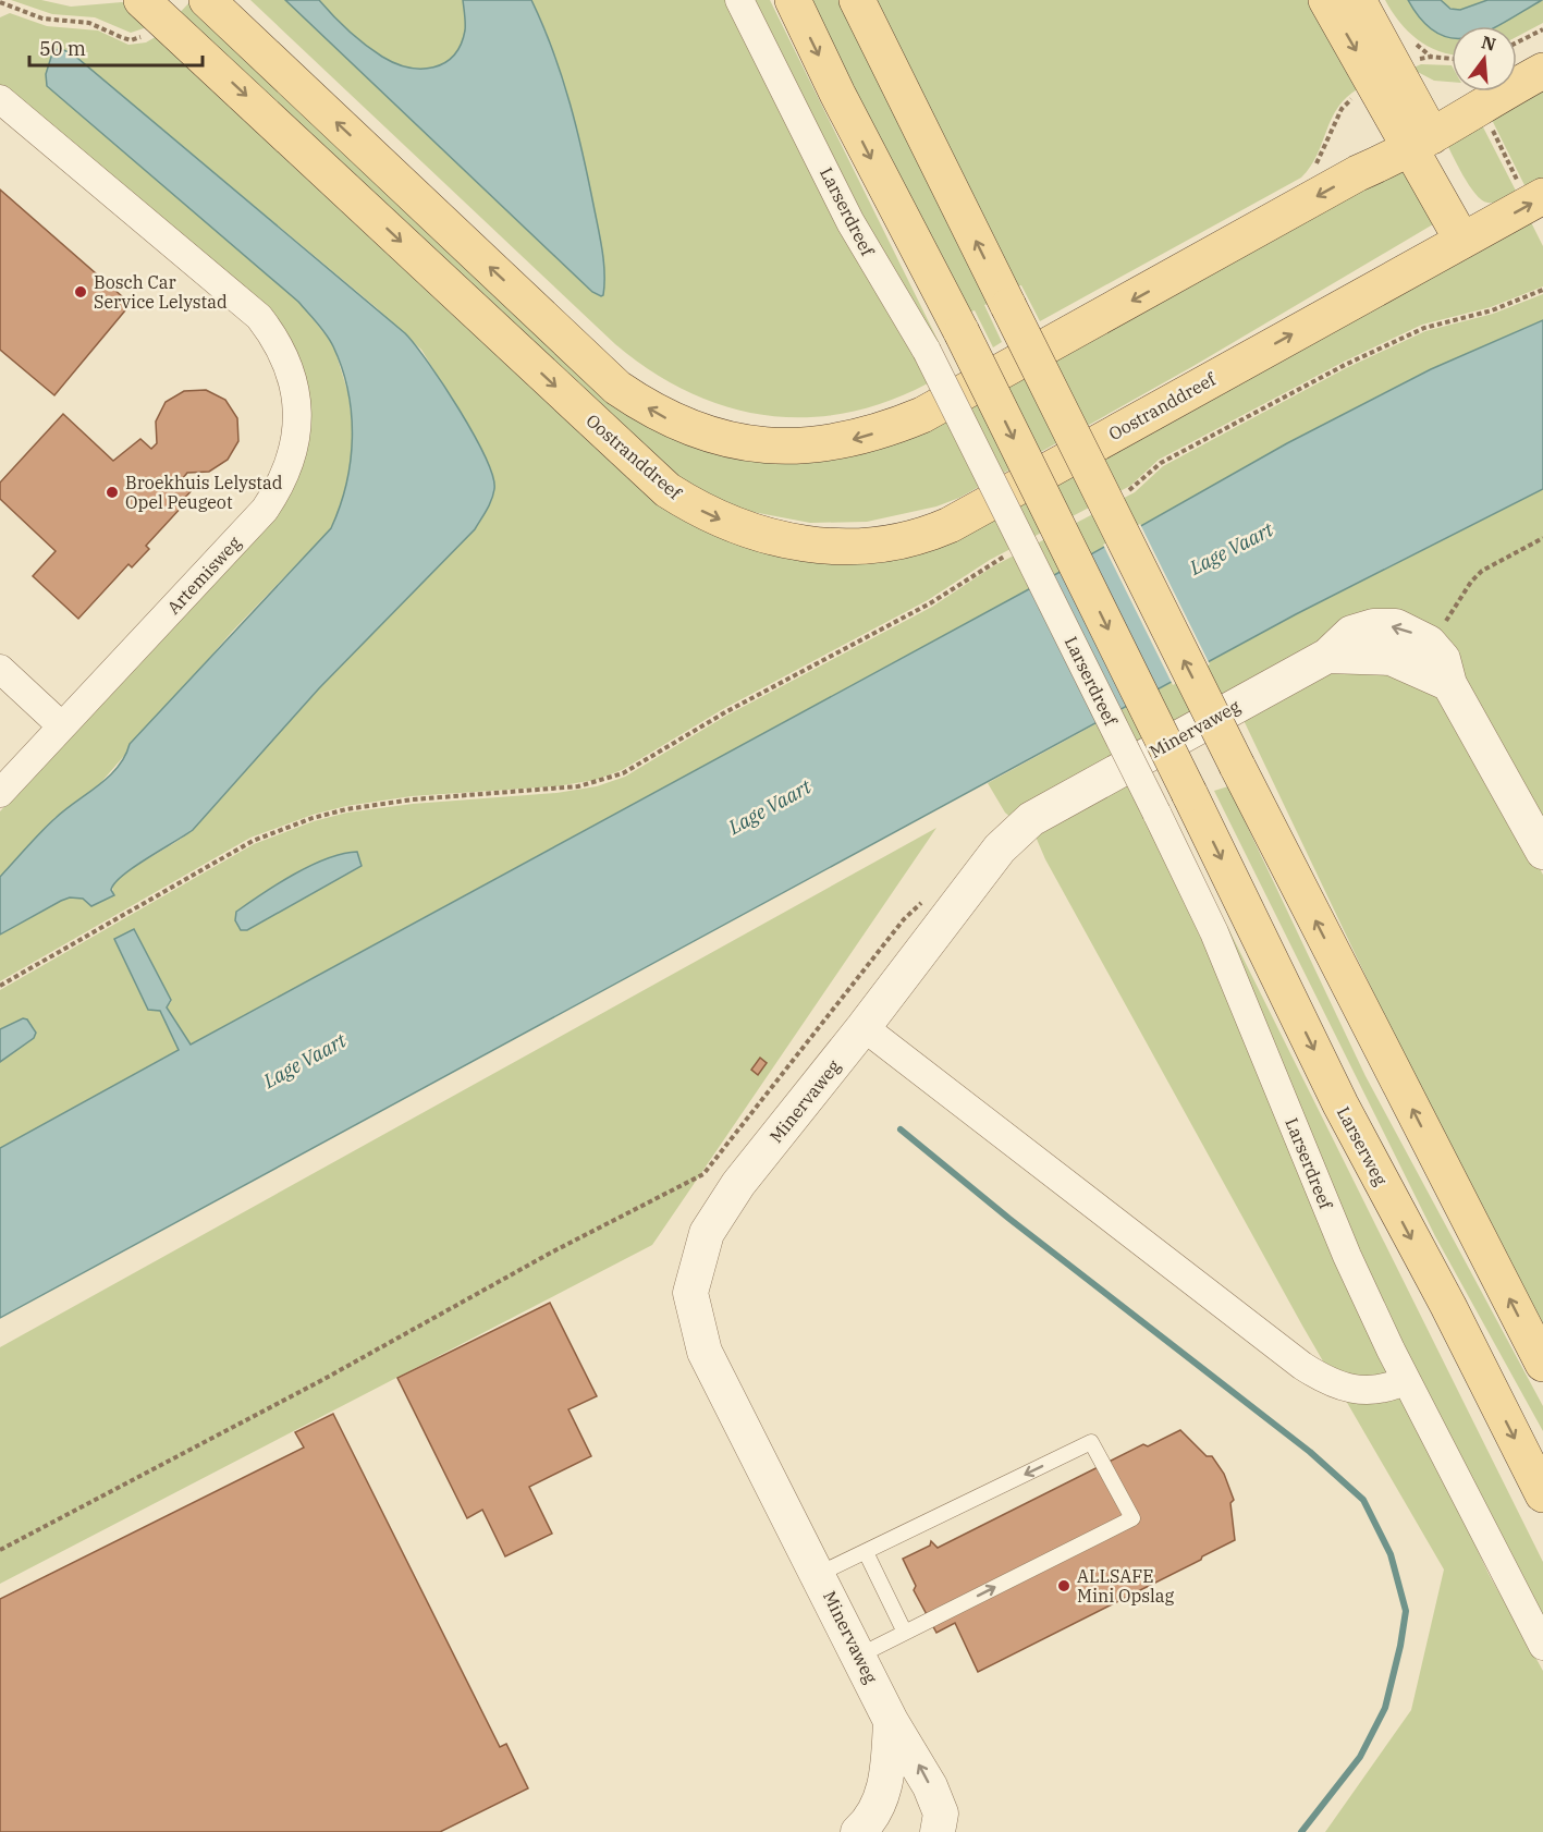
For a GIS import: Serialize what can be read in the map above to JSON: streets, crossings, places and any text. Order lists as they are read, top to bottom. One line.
{"streets":{"main road":["Oostranddreef","Larserweg"],"street":["Larserdreef","Artemisweg","Minervaweg"]},"one_way":["Oostranddreef"],"water":["Lage Vaart"],"places":["Bosch Car Service Lelystad","Broekhuis Lelystad Opel Peugeot","ALLSAFE Mini Opslag"],"scale_bar":"50 m","north":"top"}
